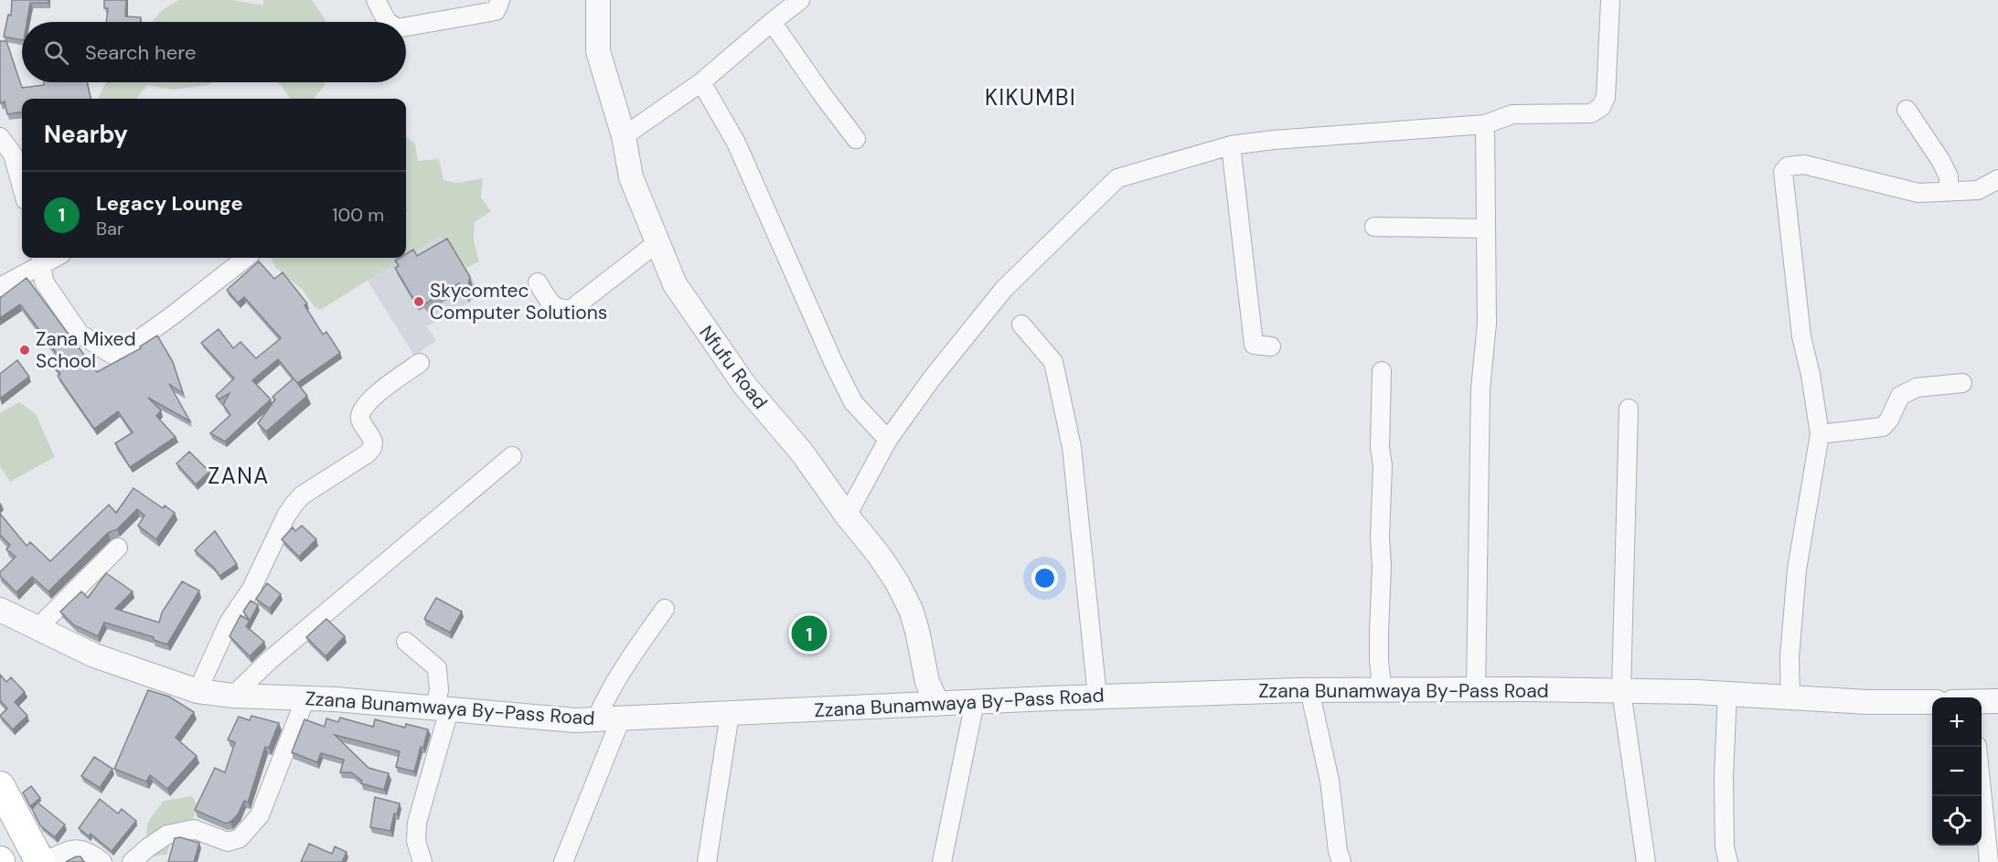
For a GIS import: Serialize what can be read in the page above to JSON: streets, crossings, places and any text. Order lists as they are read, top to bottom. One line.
{"streets":{"street":["Nfufu Road","Zzana Bunamwaya By-Pass Road"]},"crossings":[["Nfufu Road","Zzana Bunamwaya By-Pass Road"]],"districts":["KIKUMBI","ZANA"],"places":["Skycomtec Computer Solutions","Zana Mixed School"],"page":{"search":"Search here","heading":"Nearby","list":[{"mark":"1","name":"Legacy Lounge","note":"Bar","value":"100 m"}],"pins":"1","map_buttons":["+","−"]}}
